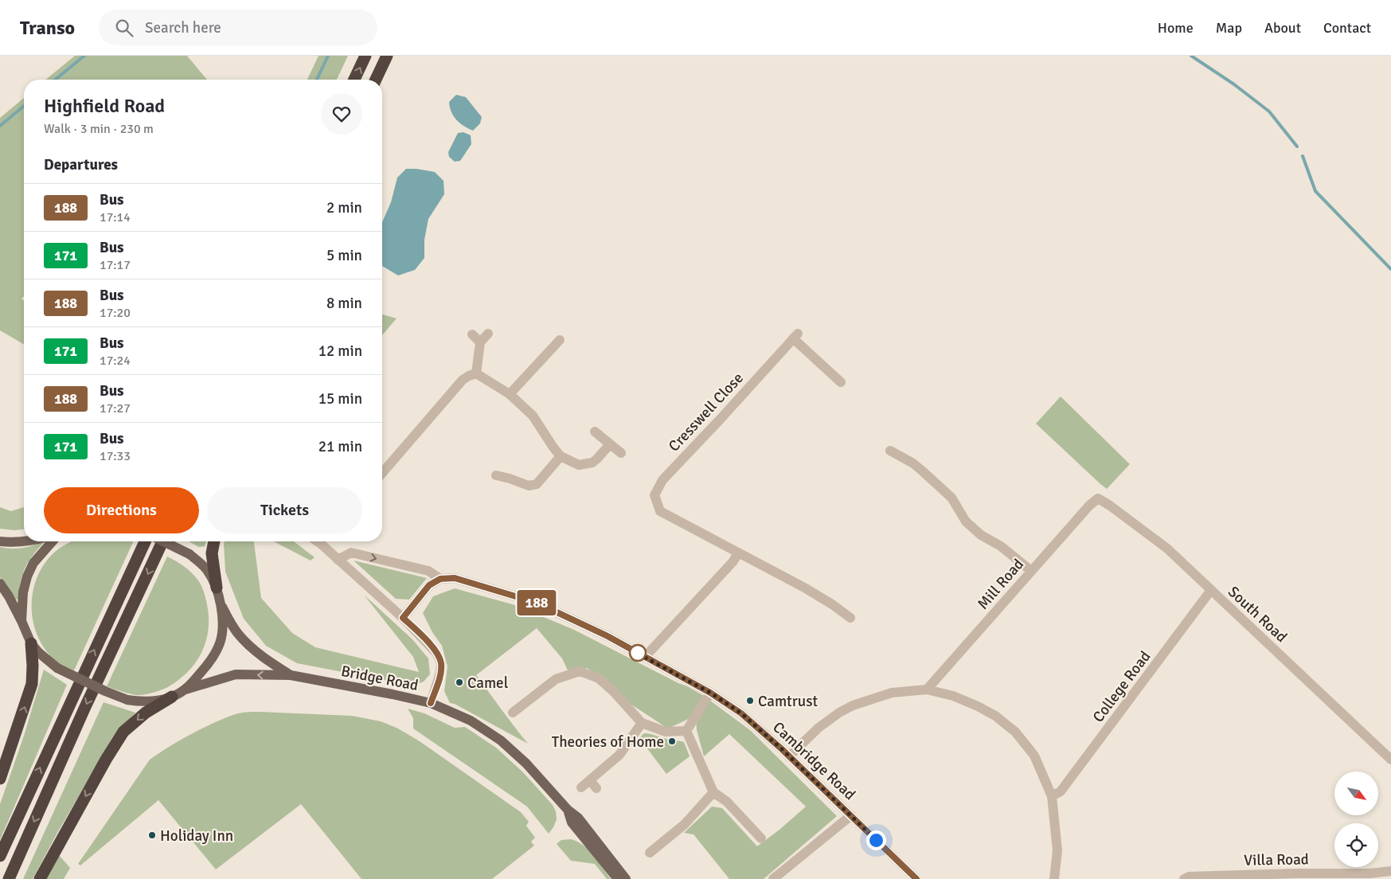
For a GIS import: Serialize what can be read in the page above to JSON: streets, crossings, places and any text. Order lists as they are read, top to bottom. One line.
{"streets":{"main road":["Bridge Road"],"street":["Cresswell Close","Mill Road","South Road","College Road","Cambridge Road","Villa Road"]},"crossings":[["Mill Road","South Road"],["South Road","College Road"]],"places":["Camel","Camtrust","Theories of Home","Holiday Inn"],"lines":["bus line 188"],"north":"bottom right","page":{"header":"Transo","search":"Search here","nav":["Home","Map","About","Contact"],"on_map":"188","heading":[["Highfield Road","Walk · 3 min · 230 m"],"Departures"],"list":[{"mark":"188","name":"Bus","note":"17:14","value":"2 min"},{"mark":"171","name":"Bus","note":"17:17","value":"5 min"},{"mark":"188","name":"Bus","note":"17:20","value":"8 min"},{"mark":"171","name":"Bus","note":"17:24","value":"12 min"},{"mark":"188","name":"Bus","note":"17:27","value":"15 min"},{"mark":"171","name":"Bus","note":"17:33","value":"21 min"}],"buttons":["Directions","Tickets"]}}
